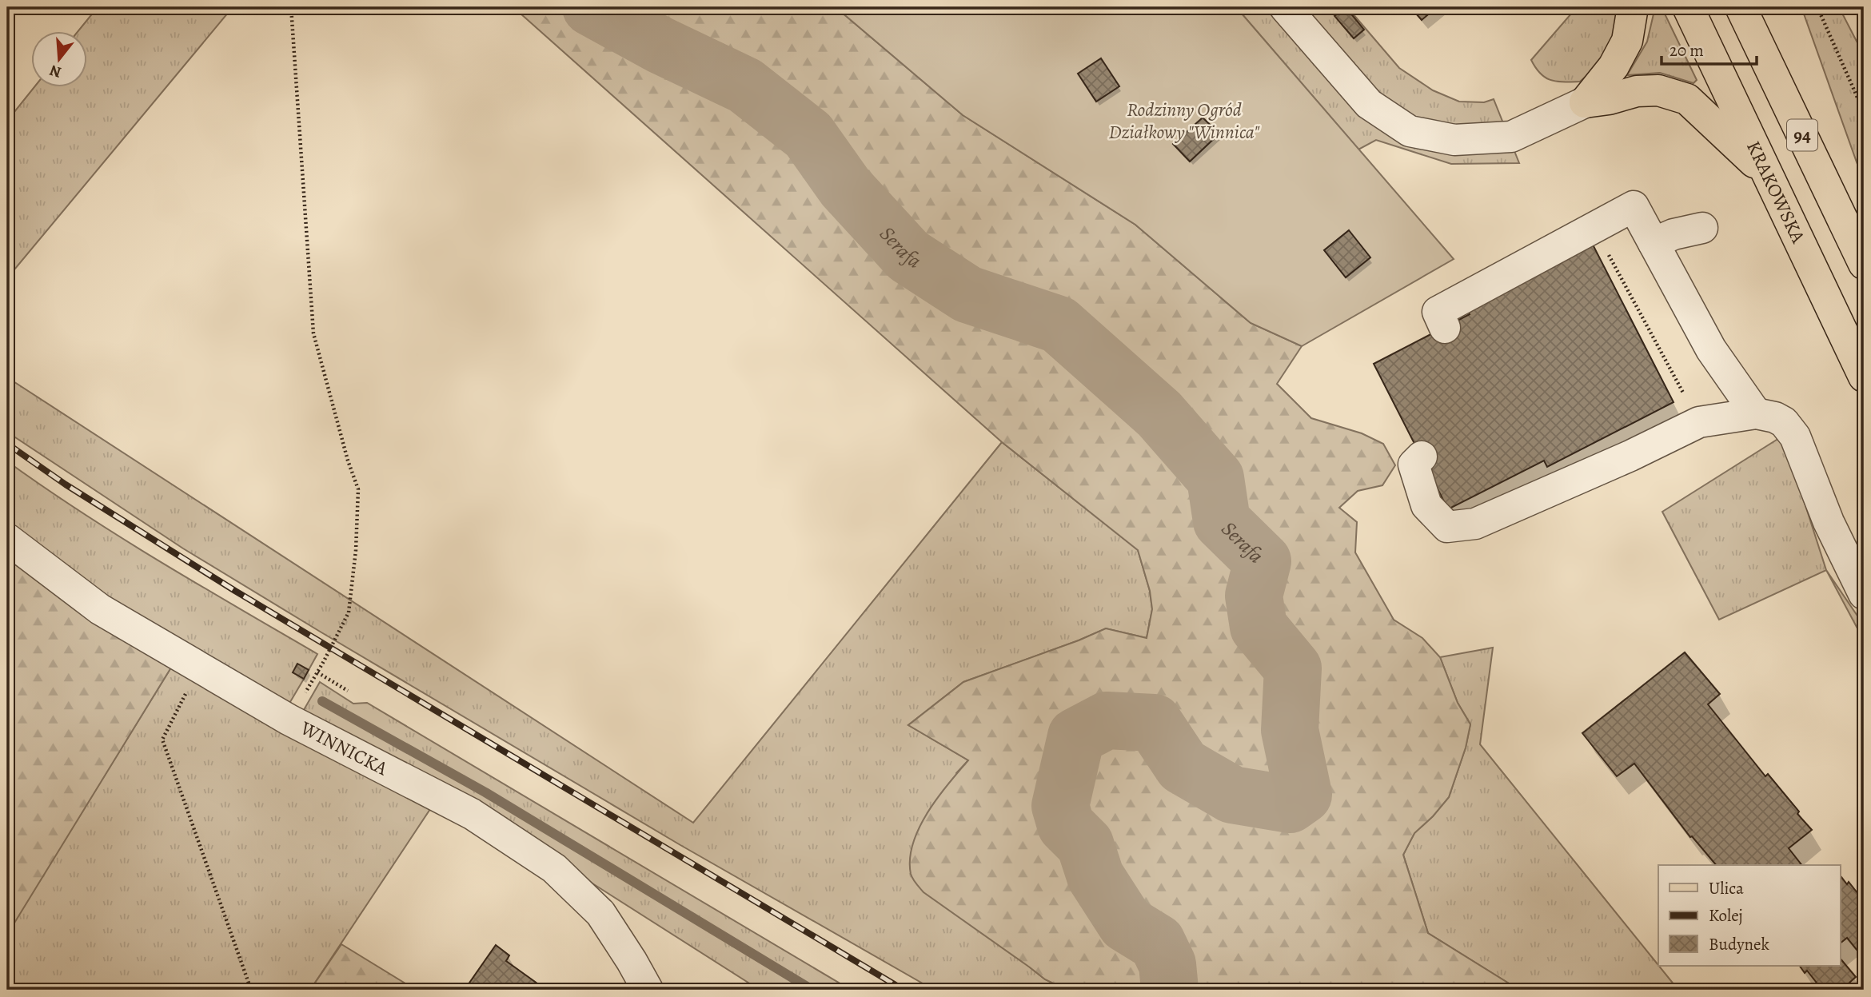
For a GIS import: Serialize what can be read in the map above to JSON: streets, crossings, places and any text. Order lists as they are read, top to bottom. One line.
{"streets":{"main road":["94","KRAKOWSKA"],"street":["WINNICKA"]},"water":["Serafa"],"parks":["Rodzinny Ogród Działkowy \"Winnica\""],"legend":["Ulica","Kolej","Budynek"],"scale_bar":"20 m","north":"bottom"}
